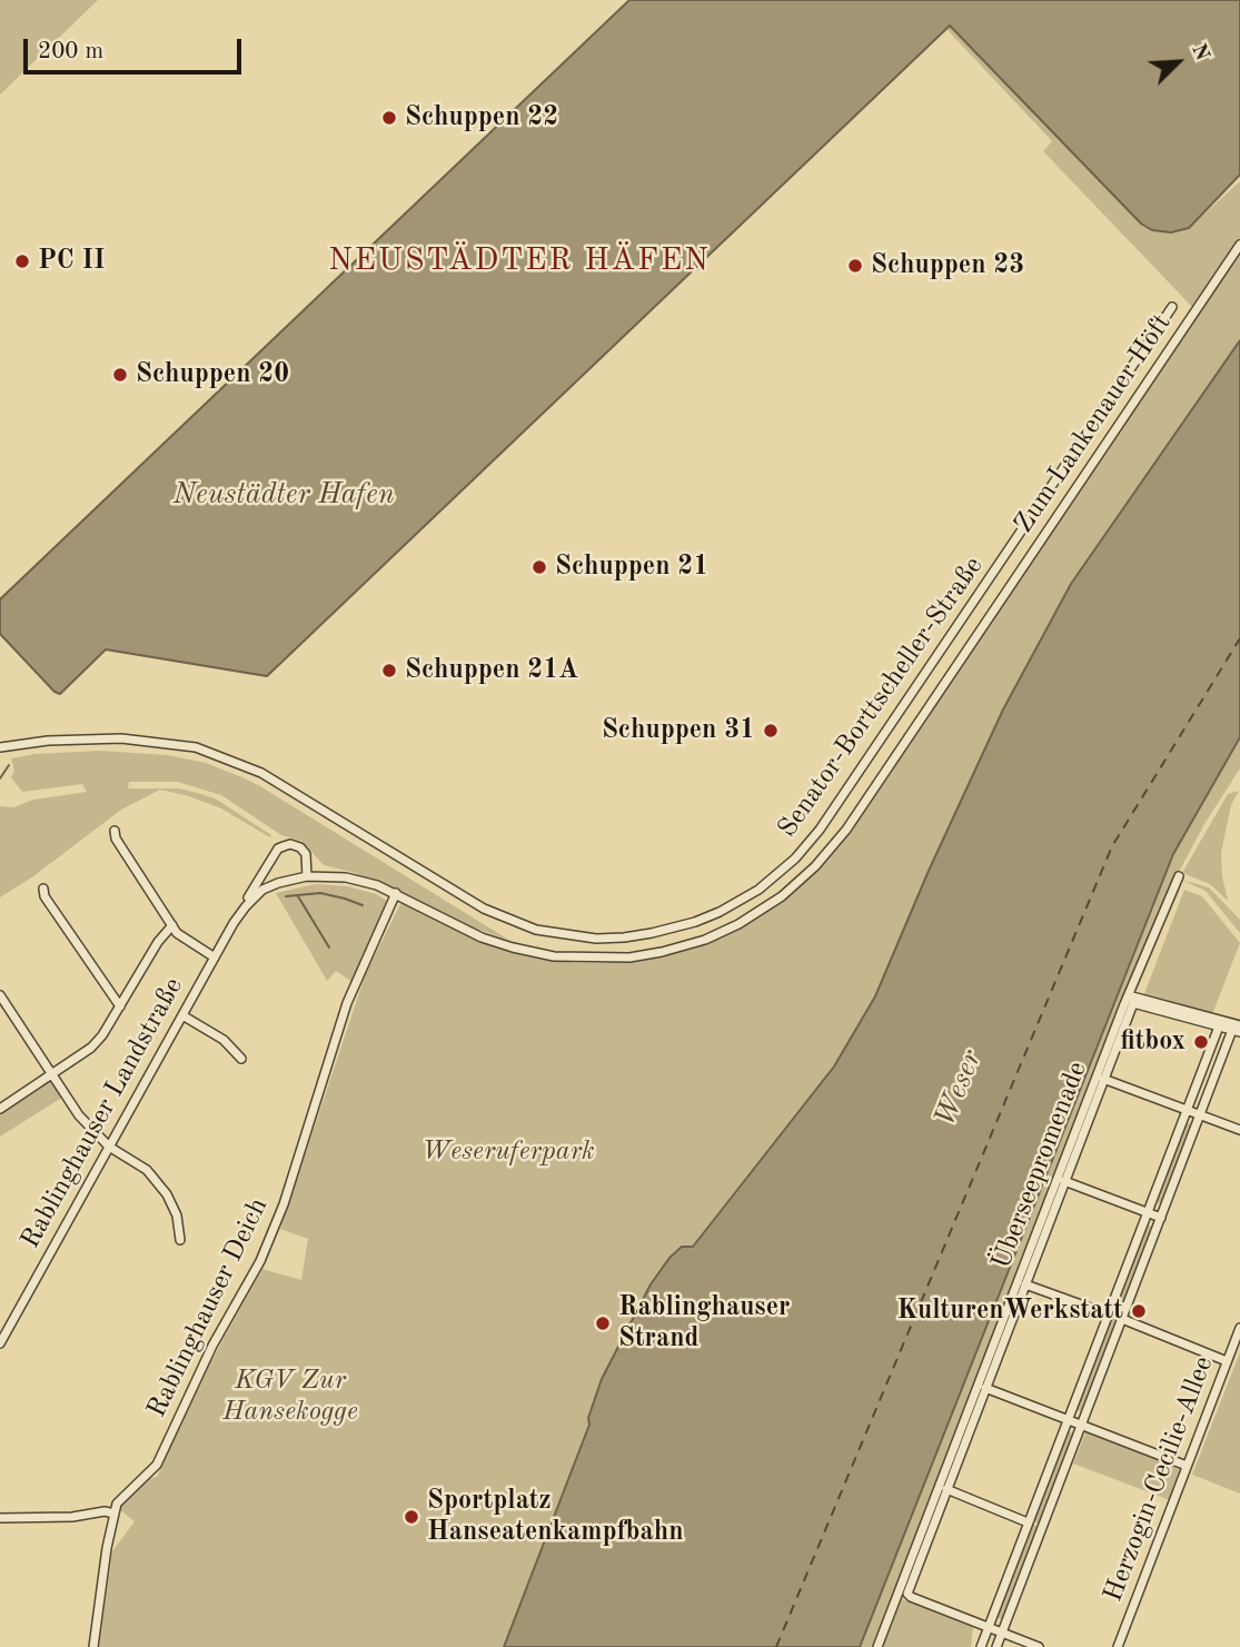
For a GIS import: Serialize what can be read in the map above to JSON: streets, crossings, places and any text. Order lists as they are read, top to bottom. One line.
{"streets":{"street":["Zum Lankenauer Höft","Senator-Borttscheller-Straße","Rablinghauser Landstraße","Überseepromenade","Rablinghauser Deich","Herzogin-Cecilie-Allee"]},"crossings":[["Zum Lankenauer Höft","Rablinghauser Landstraße"],["Zum Lankenauer Höft","Rablinghauser Deich"]],"districts":["NEUSTÄDTER HÄFEN"],"water":["Neustädter Hafen","Weser"],"parks":["Weseruferpark","KGV Zur Hansekogge"],"places":["Schuppen 22","PC II","Schuppen 23","Schuppen 20","Schuppen 21","Schuppen 21A","Schuppen 31","fitbox","KulturenWerkstatt","Rablinghauser Strand","Sportplatz Hanseatenkampfbahn"],"scale_bar":"200 m","north":"top right"}
